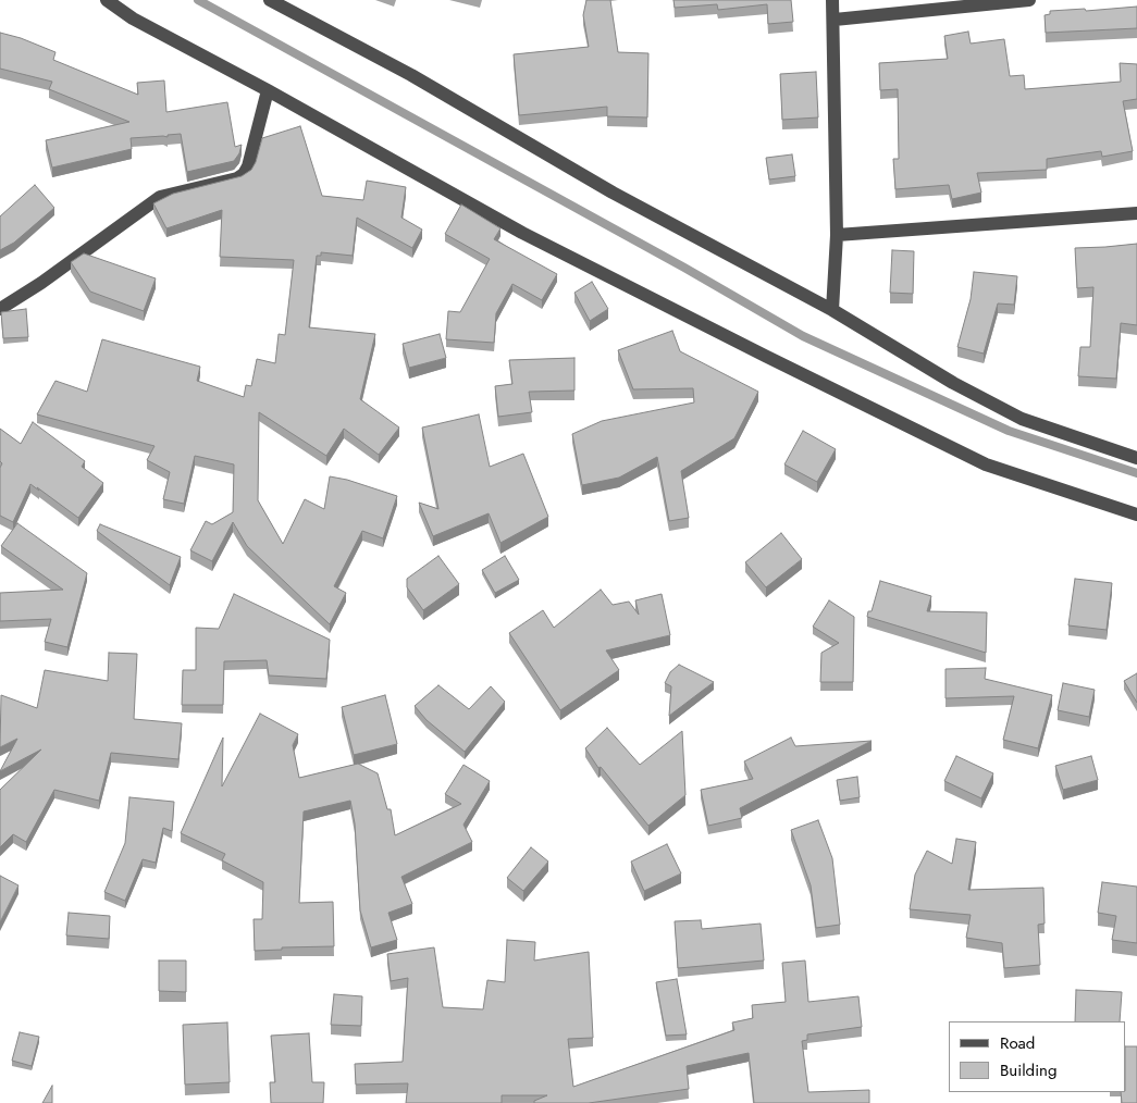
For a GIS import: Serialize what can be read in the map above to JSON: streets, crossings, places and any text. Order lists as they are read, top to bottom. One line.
{"legend":["Road","Building"]}
